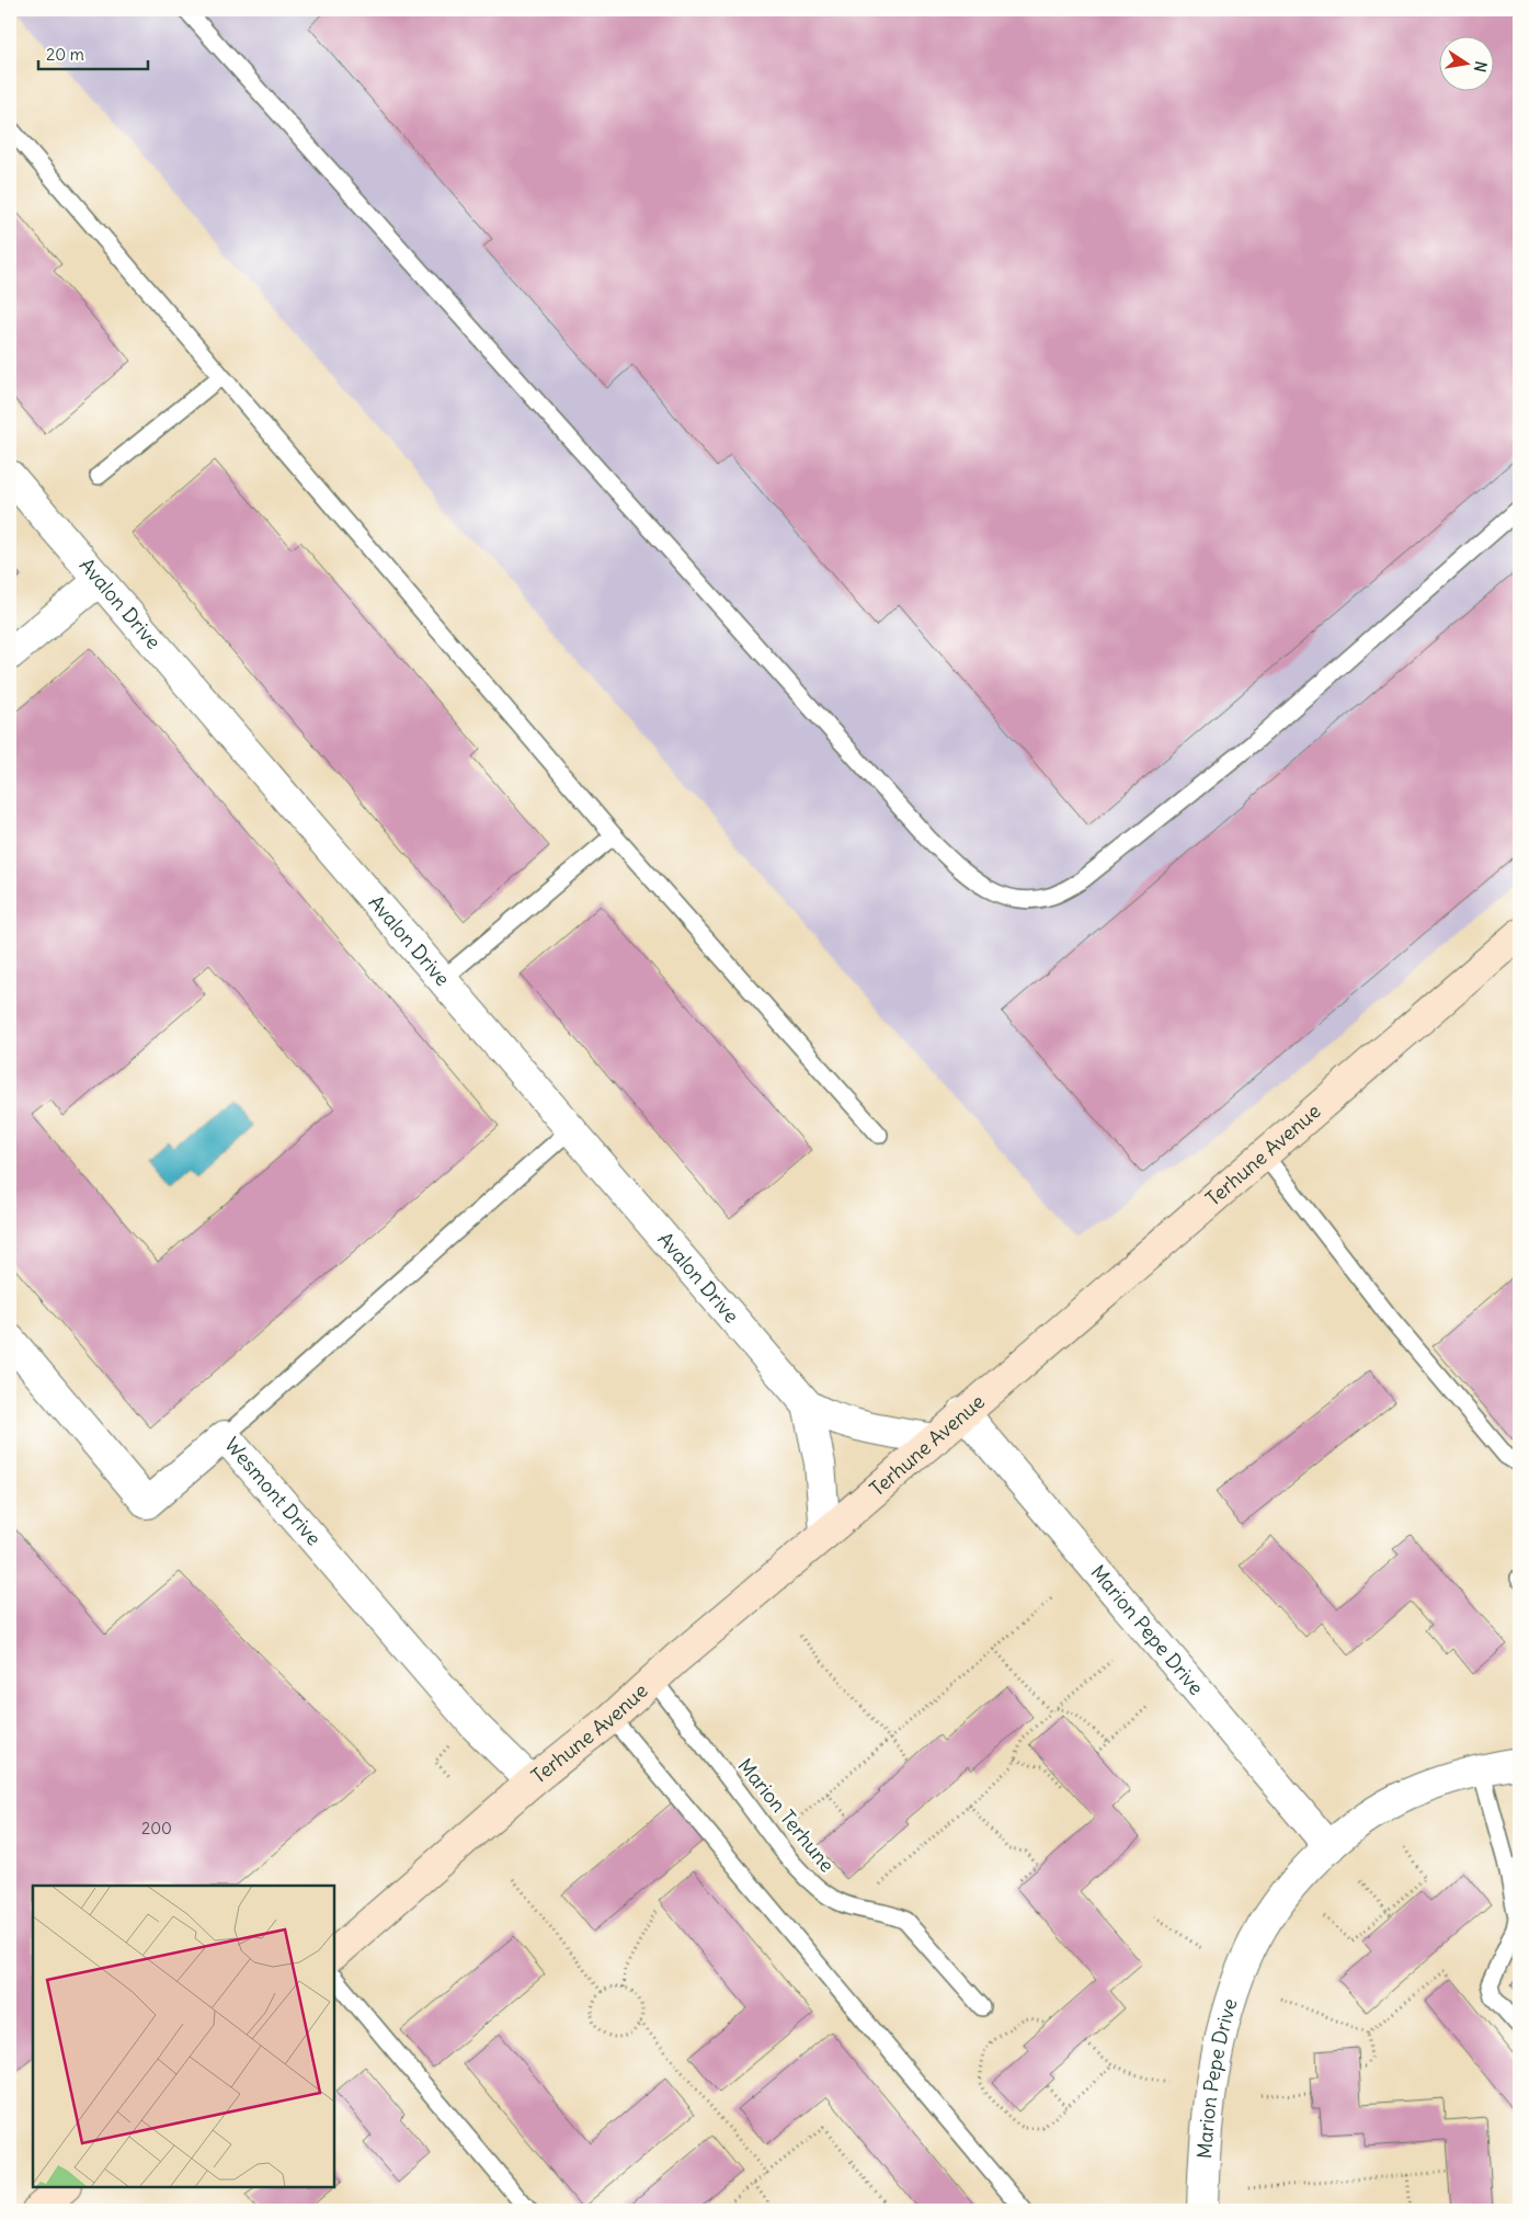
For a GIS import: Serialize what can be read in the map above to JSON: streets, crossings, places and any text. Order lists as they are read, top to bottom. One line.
{"streets":{"street":["Avalon Drive","Terhune Avenue","Wesmont Drive","Marion Pepe Drive"],"lane":["Marion Terhune"]},"crossings":[["Avalon Drive","Terhune Avenue"],["Terhune Avenue","Wesmont Drive"],["Terhune Avenue","Marion Pepe Drive"],["Terhune Avenue","Marion Terhune"]],"house_numbers":["200"],"scale_bar":"20 m","north":"right"}
